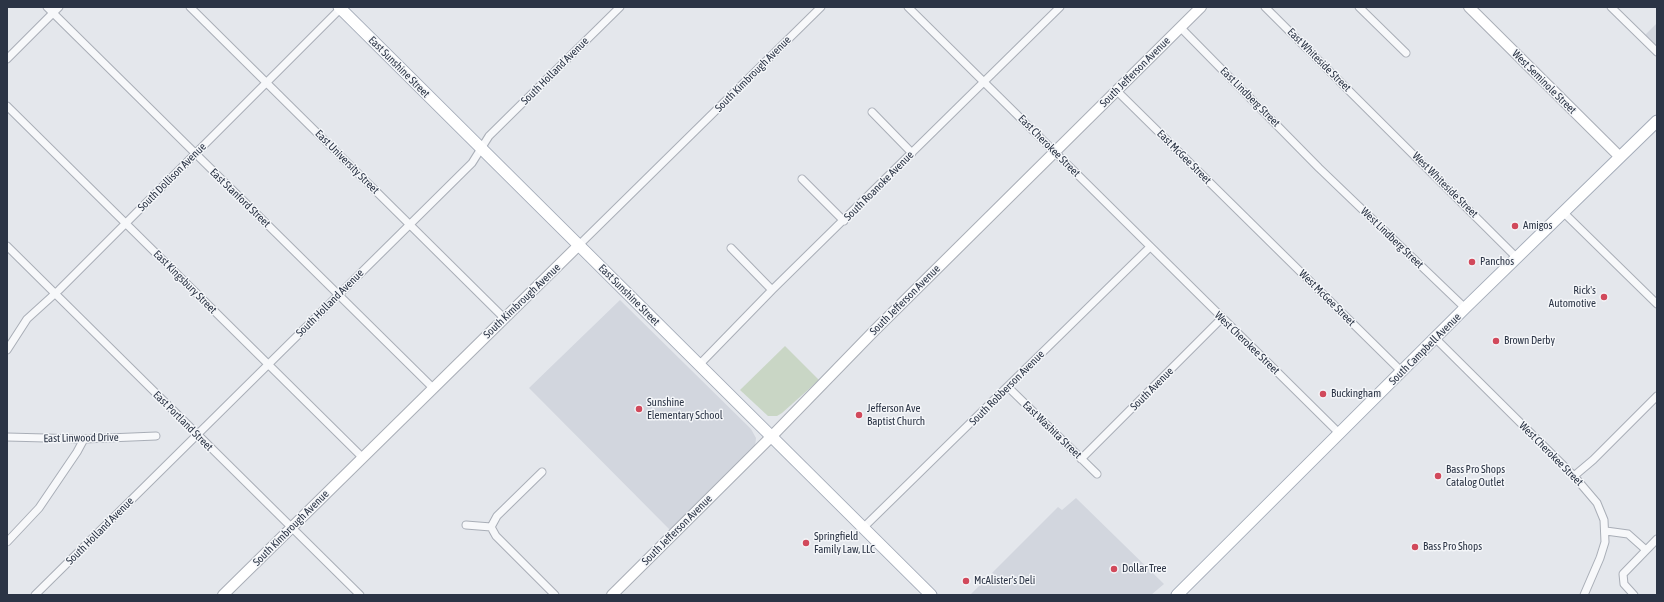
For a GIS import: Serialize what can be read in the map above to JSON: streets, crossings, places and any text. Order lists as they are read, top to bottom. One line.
{"streets":{"main road":["East Sunshine Street","South Campbell Avenue"],"street":["East Whiteside Street","South Holland Avenue","South Jefferson Avenue","South Kimbrough Avenue","West Seminole Street","East Lindberg Street","East Cherokee Street","East McGee Street","East University Street","South Dollison Avenue","West Whiteside Street","South Roanoke Avenue","East Stanford Street","West Lindberg Street","East Kingsbury Street","West McGee Street","West Cherokee Street","South Robberson Avenue","South Avenue","East Portland Street","East Washita Street","East Linwood Drive"]},"crossings":[["East Whiteside Street","West Whiteside Street"],["East Sunshine Street","South Holland Avenue"],["East Sunshine Street","South Jefferson Avenue"],["East Sunshine Street","South Kimbrough Avenue"],["East Sunshine Street","South Dollison Avenue"],["East Sunshine Street","South Roanoke Avenue"],["East Sunshine Street","South Robberson Avenue"],["South Holland Avenue","East University Street"],["South Holland Avenue","East Stanford Street"],["South Holland Avenue","East Kingsbury Street"],["South Holland Avenue","East Portland Street"],["South Jefferson Avenue","East Lindberg Street"],["South Jefferson Avenue","East Cherokee Street"],["South Jefferson Avenue","East McGee Street"],["South Kimbrough Avenue","East University Street"],["South Kimbrough Avenue","East Stanford Street"],["South Kimbrough Avenue","East Kingsbury Street"],["South Kimbrough Avenue","East Portland Street"],["West Seminole Street","South Campbell Avenue"],["East Lindberg Street","West Lindberg Street"],["East Cherokee Street","South Roanoke Avenue"],["East Cherokee Street","West Cherokee Street"],["East Cherokee Street","South Robberson Avenue"],["East McGee Street","West McGee Street"],["East University Street","South Dollison Avenue"],["South Dollison Avenue","East Stanford Street"],["South Dollison Avenue","East Kingsbury Street"],["South Dollison Avenue","East Portland Street"],["West Whiteside Street","South Campbell Avenue"],["West Lindberg Street","South Campbell Avenue"],["West McGee Street","South Campbell Avenue"],["West Cherokee Street","South Campbell Avenue"],["West Cherokee Street","South Avenue"],["South Robberson Avenue","East Washita Street"],["South Avenue","East Washita Street"]],"places":["Amigos","Panchos","Rick's Automotive","Brown Derby","Buckingham","Sunshine Elementary School","Jefferson Ave Baptist Church","Bass Pro Shops Catalog Outlet","Springfield Family Law, LLC","Bass Pro Shops","Dollar Tree","McAlister's Deli"]}
